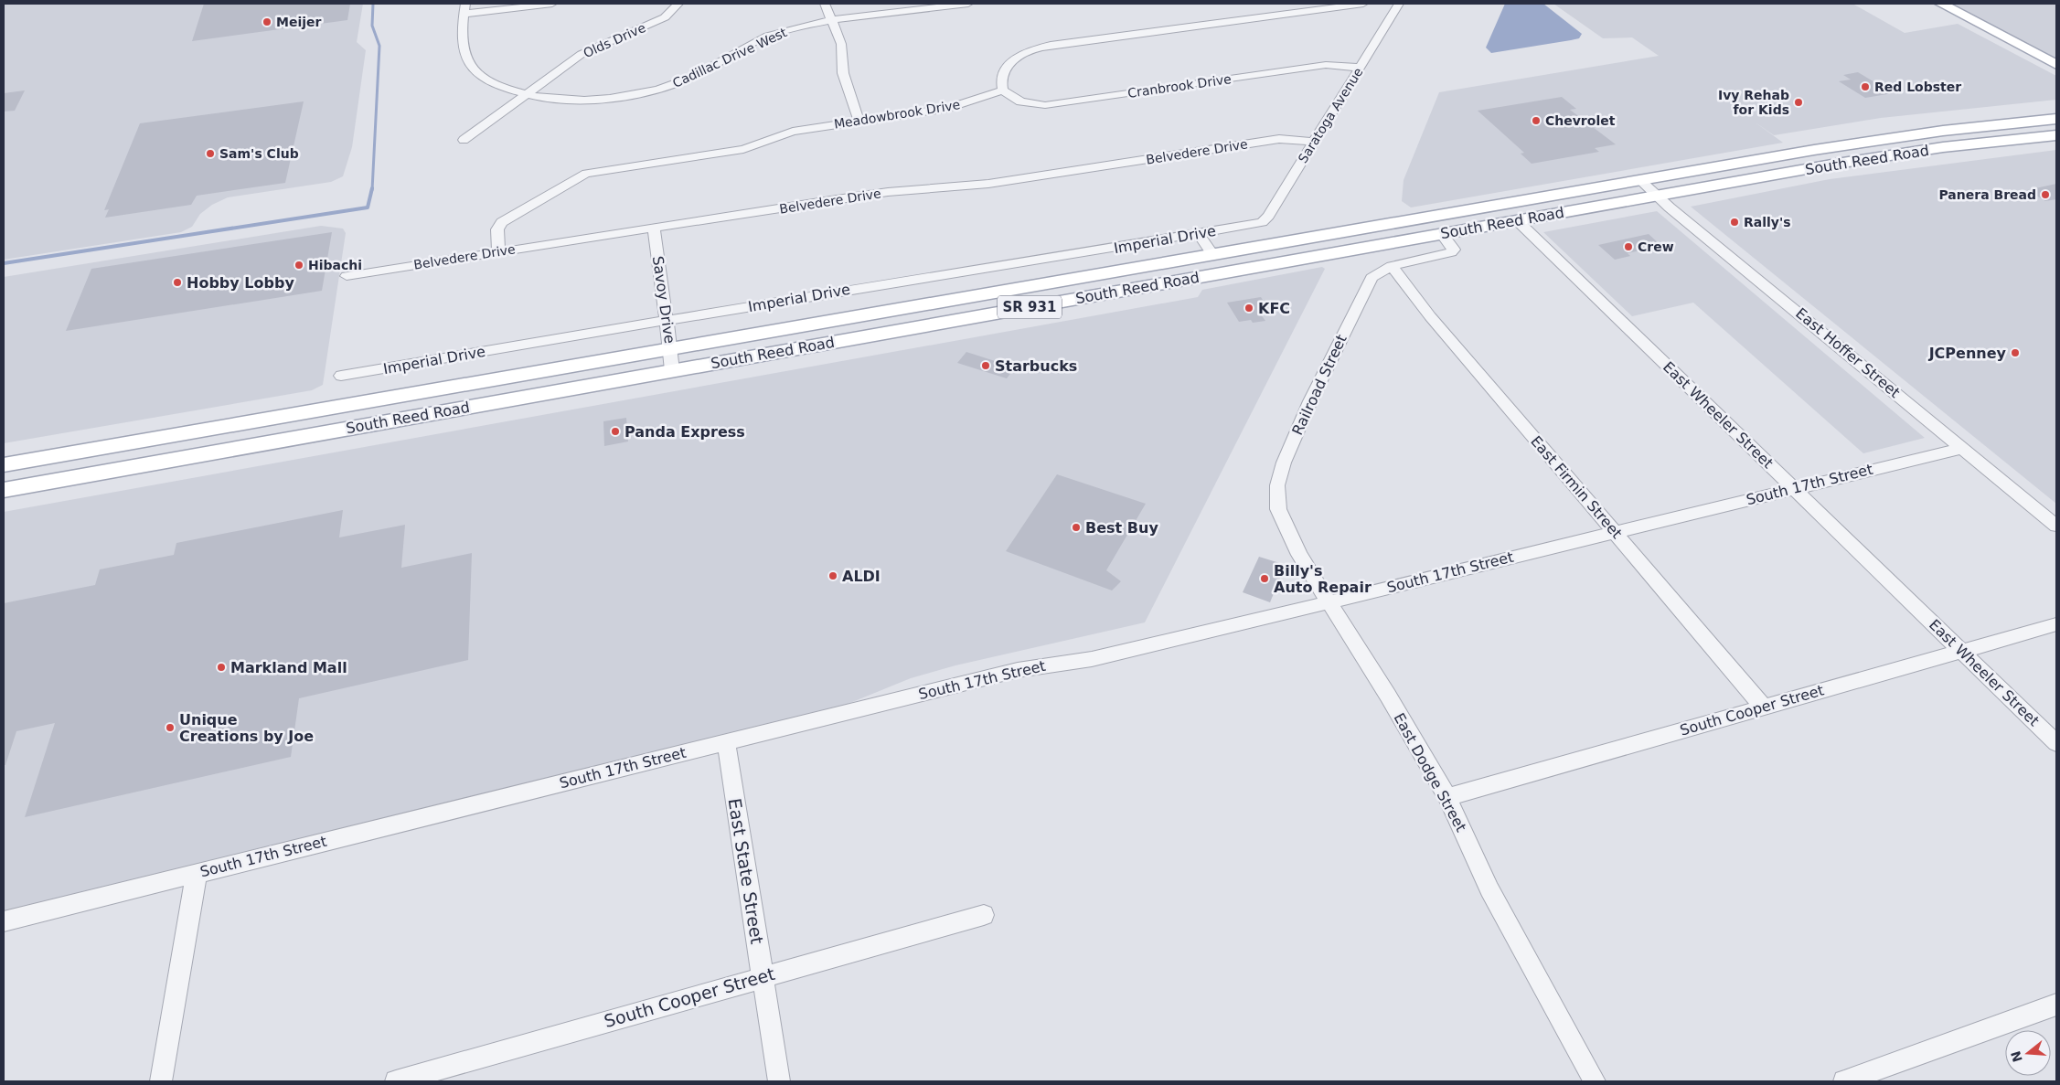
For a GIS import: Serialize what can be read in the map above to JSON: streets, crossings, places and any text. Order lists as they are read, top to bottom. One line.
{"streets":{"main road":["South Reed Road","SR 931"],"street":["Olds Drive","Cadillac Drive West","Cranbrook Drive","Meadowbrook Drive","Saratoga Avenue","Belvedere Drive","Imperial Drive","Savoy Drive","East Hoffer Street","Railroad Street","East Wheeler Street","South 17th Street","East Firmin Street","South Cooper Street","East Dodge Street","East State Street"]},"crossings":[["Olds Drive","Cadillac Drive West"],["Cranbrook Drive","Meadowbrook Drive"],["Cranbrook Drive","Saratoga Avenue"],["Meadowbrook Drive","Belvedere Drive"],["Saratoga Avenue","Belvedere Drive"],["Saratoga Avenue","Imperial Drive"],["Belvedere Drive","Savoy Drive"],["South Reed Road","Savoy Drive"],["South Reed Road","East Hoffer Street"],["South Reed Road","Railroad Street"],["South Reed Road","East Wheeler Street"],["Imperial Drive","Savoy Drive"],["East Hoffer Street","South 17th Street"],["Railroad Street","East Firmin Street"],["Railroad Street","East Dodge Street"],["East Wheeler Street","South 17th Street"],["East Wheeler Street","South Cooper Street"],["South 17th Street","East Firmin Street"],["South 17th Street","East Dodge Street"],["South 17th Street","East State Street"],["East Firmin Street","South Cooper Street"],["South Cooper Street","East Dodge Street"],["South Cooper Street","East State Street"]],"places":["Meijer","Red Lobster","Ivy Rehab for Kids","Chevrolet","Sam's Club","Panera Bread","Rally's","Crew","Hibachi","Hobby Lobby","KFC","JCPenney","Starbucks","Panda Express","Best Buy","ALDI","Billy's Auto Repair","Markland Mall","Unique Creations by Joe"],"north":"left"}
